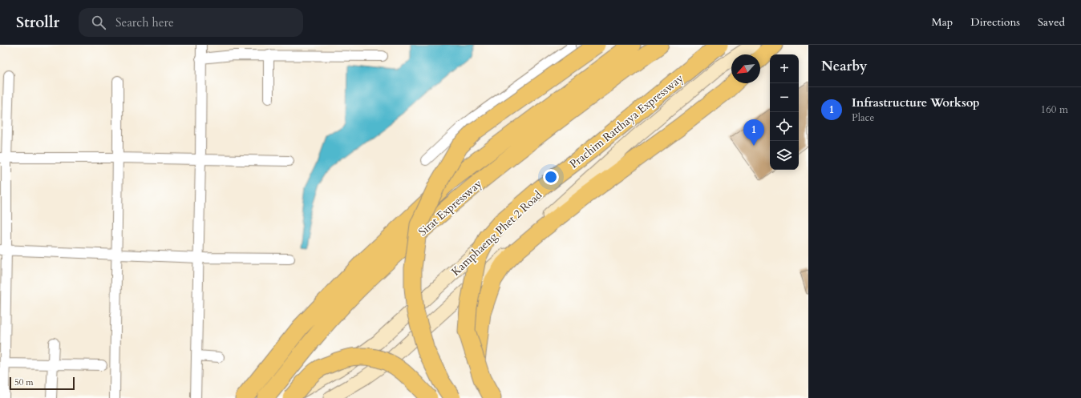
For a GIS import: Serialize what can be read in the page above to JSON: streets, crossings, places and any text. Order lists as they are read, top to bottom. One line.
{"streets":{"highway":["Prachim Ratthaya Expressway","Sirat Expressway"],"main road":["Kamphaeng Phet 2 Road"]},"scale_bar":"50 m","north":"bottom left","page":{"header":"Strollr","search":"Search here","nav":["Map","Directions","Saved"],"heading":"Nearby","map_buttons":["+","−"],"list":[{"mark":"1","name":"Infrastructure Worksop","note":"Place","value":"160 m"}],"pins":"1","scale":"50 m"}}
